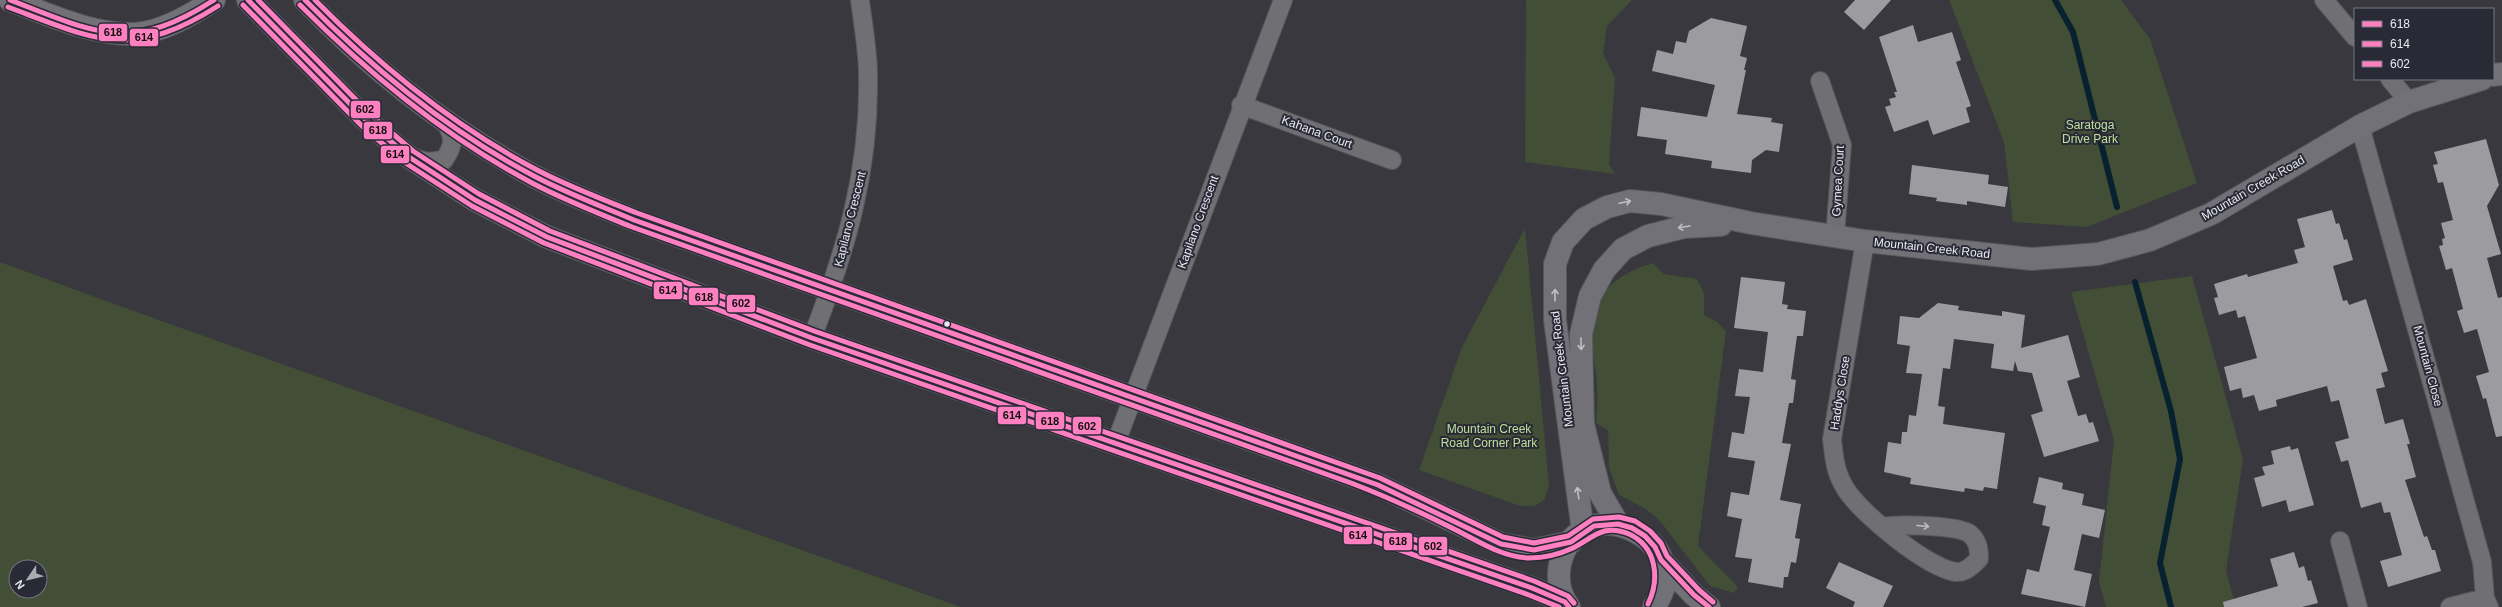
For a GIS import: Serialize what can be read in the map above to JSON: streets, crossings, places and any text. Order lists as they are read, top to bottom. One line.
{"streets":{"main road":["Mountain Creek Road"],"street":["Kahana Court","Gymea Court","Kapilano Crescent","Mountain Close","Haddys Close"]},"crossings":[["Kahana Court","Kapilano Crescent"],["Gymea Court","Mountain Creek Road"],["Mountain Creek Road","Mountain Close"],["Mountain Creek Road","Haddys Close"]],"parks":["Saratoga Drive Park","Mountain Creek Road Corner Park"],"lines":["transit line 618","transit line 602","transit line 614"],"legend":["618","614","602"],"north":"bottom left"}
